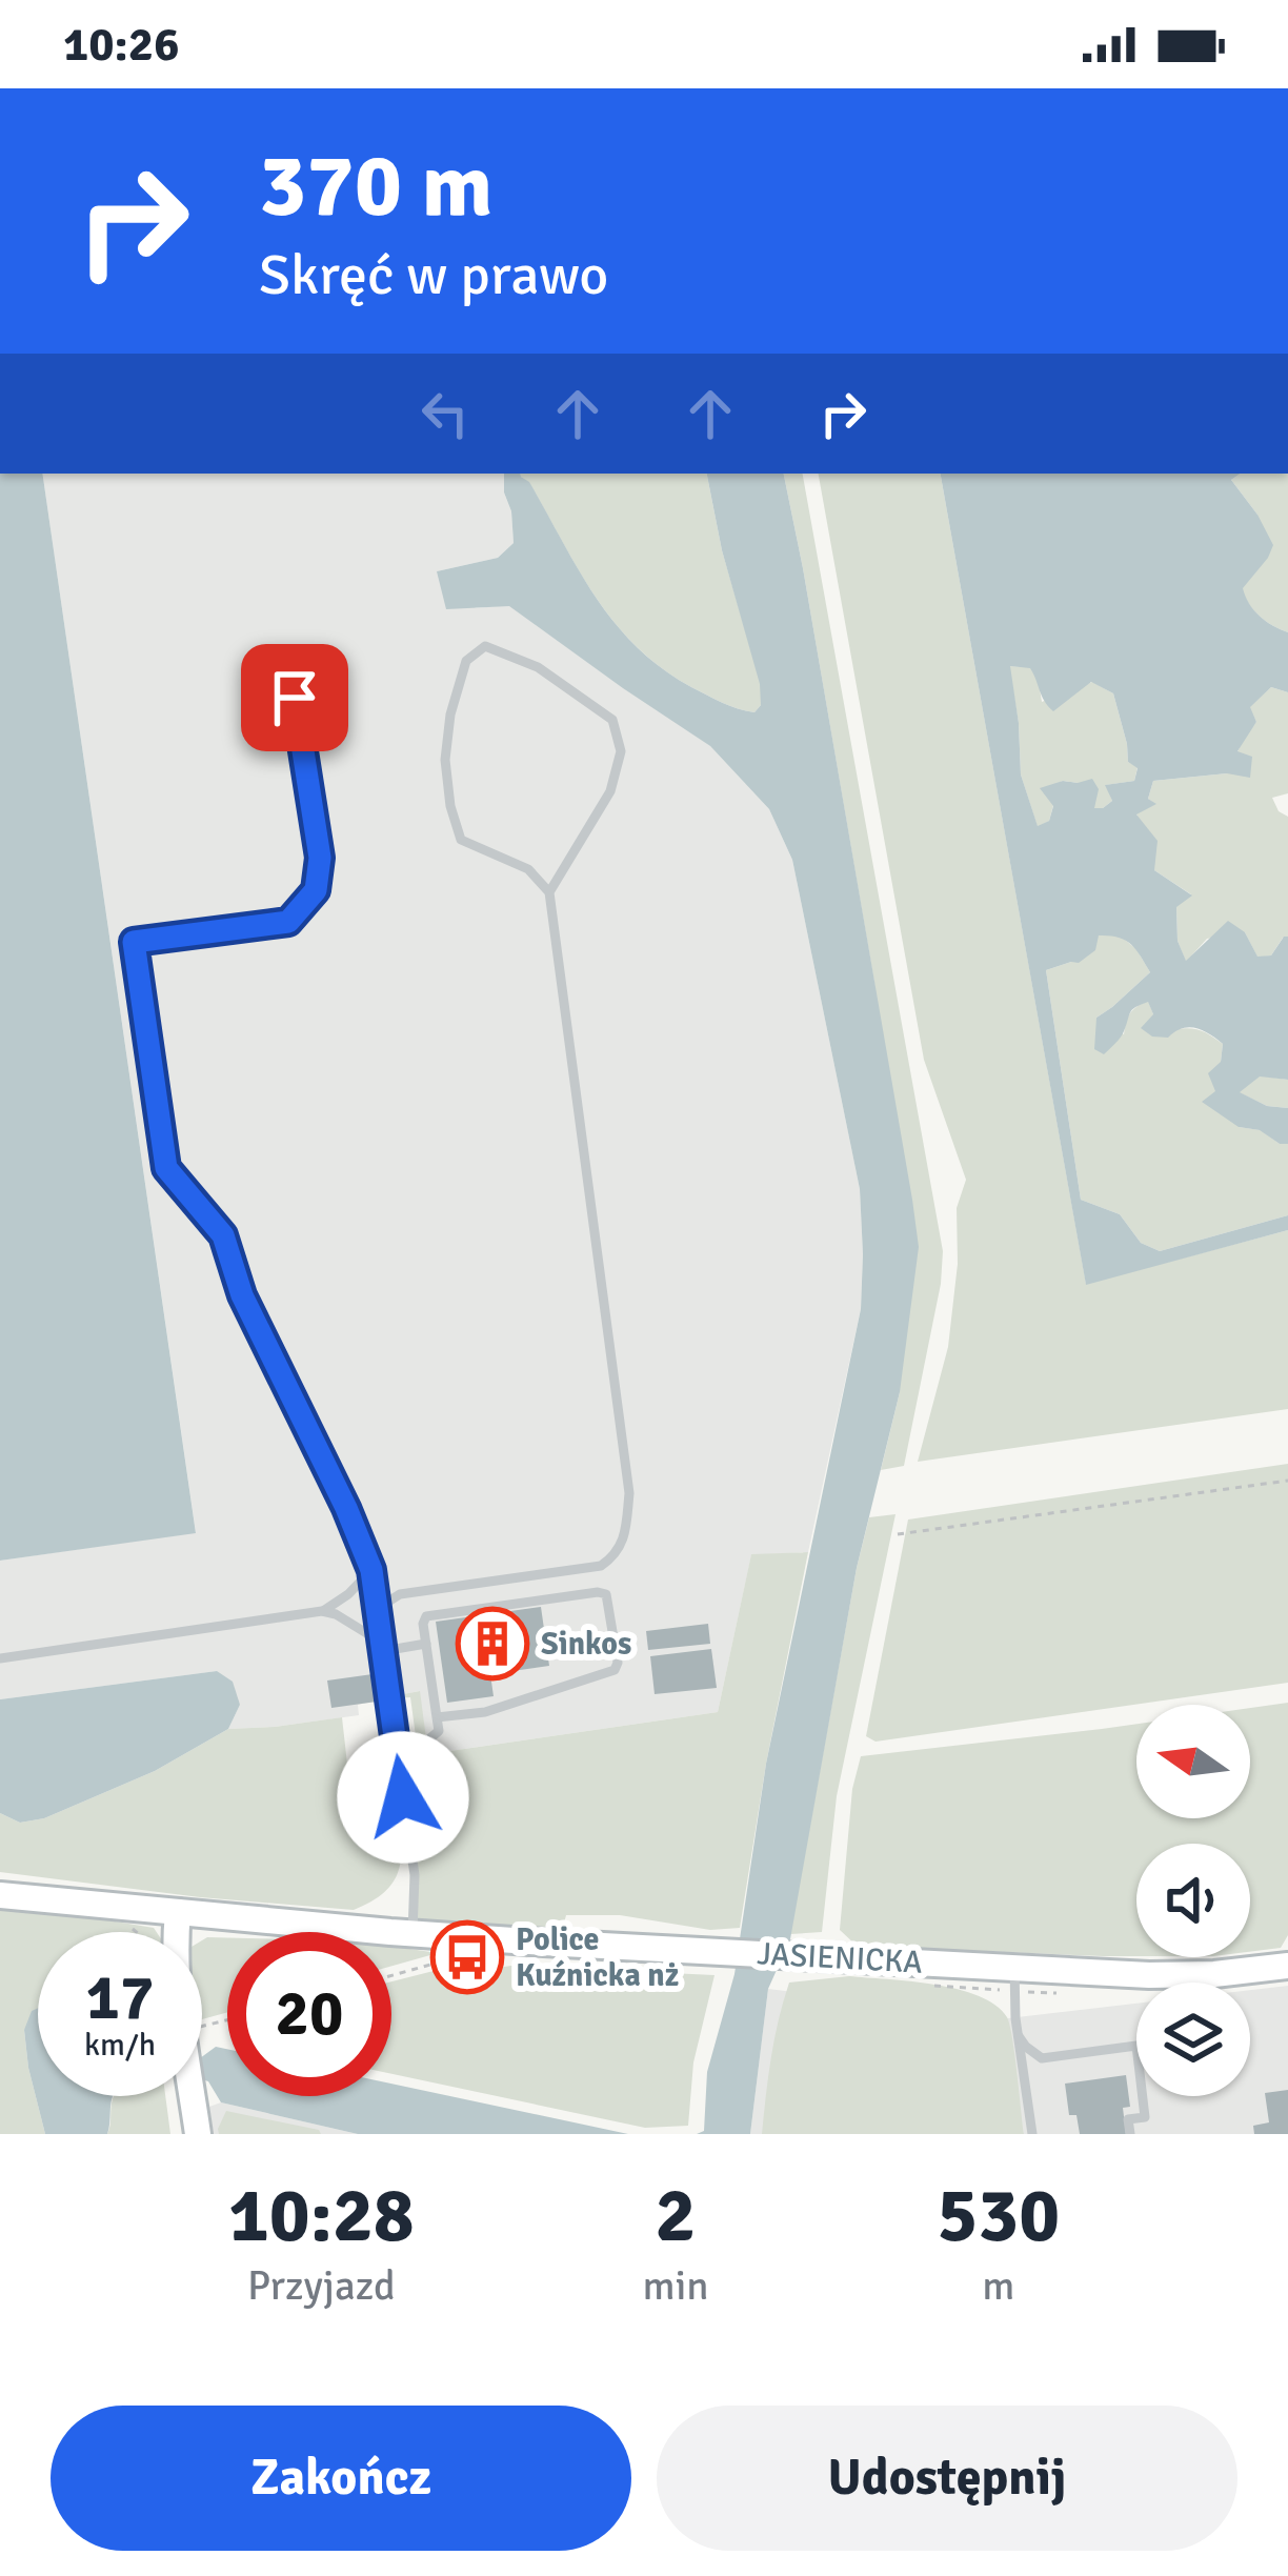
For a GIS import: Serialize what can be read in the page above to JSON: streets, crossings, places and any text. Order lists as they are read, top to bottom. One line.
{"streets":{"main road":["JASIENICKA"]},"places":{"building":["Sinkos"],"bus stop":["Police Kuźnicka nż"]},"north":"left","page":{"status":"10:26","turn":["370 m","Skręć w prawo"],"speed":"17 km/h","limit":"20","eta":["10:28","Przyjazd","2","min","530","m"],"buttons":["Zakończ","Udostępnij"]}}
